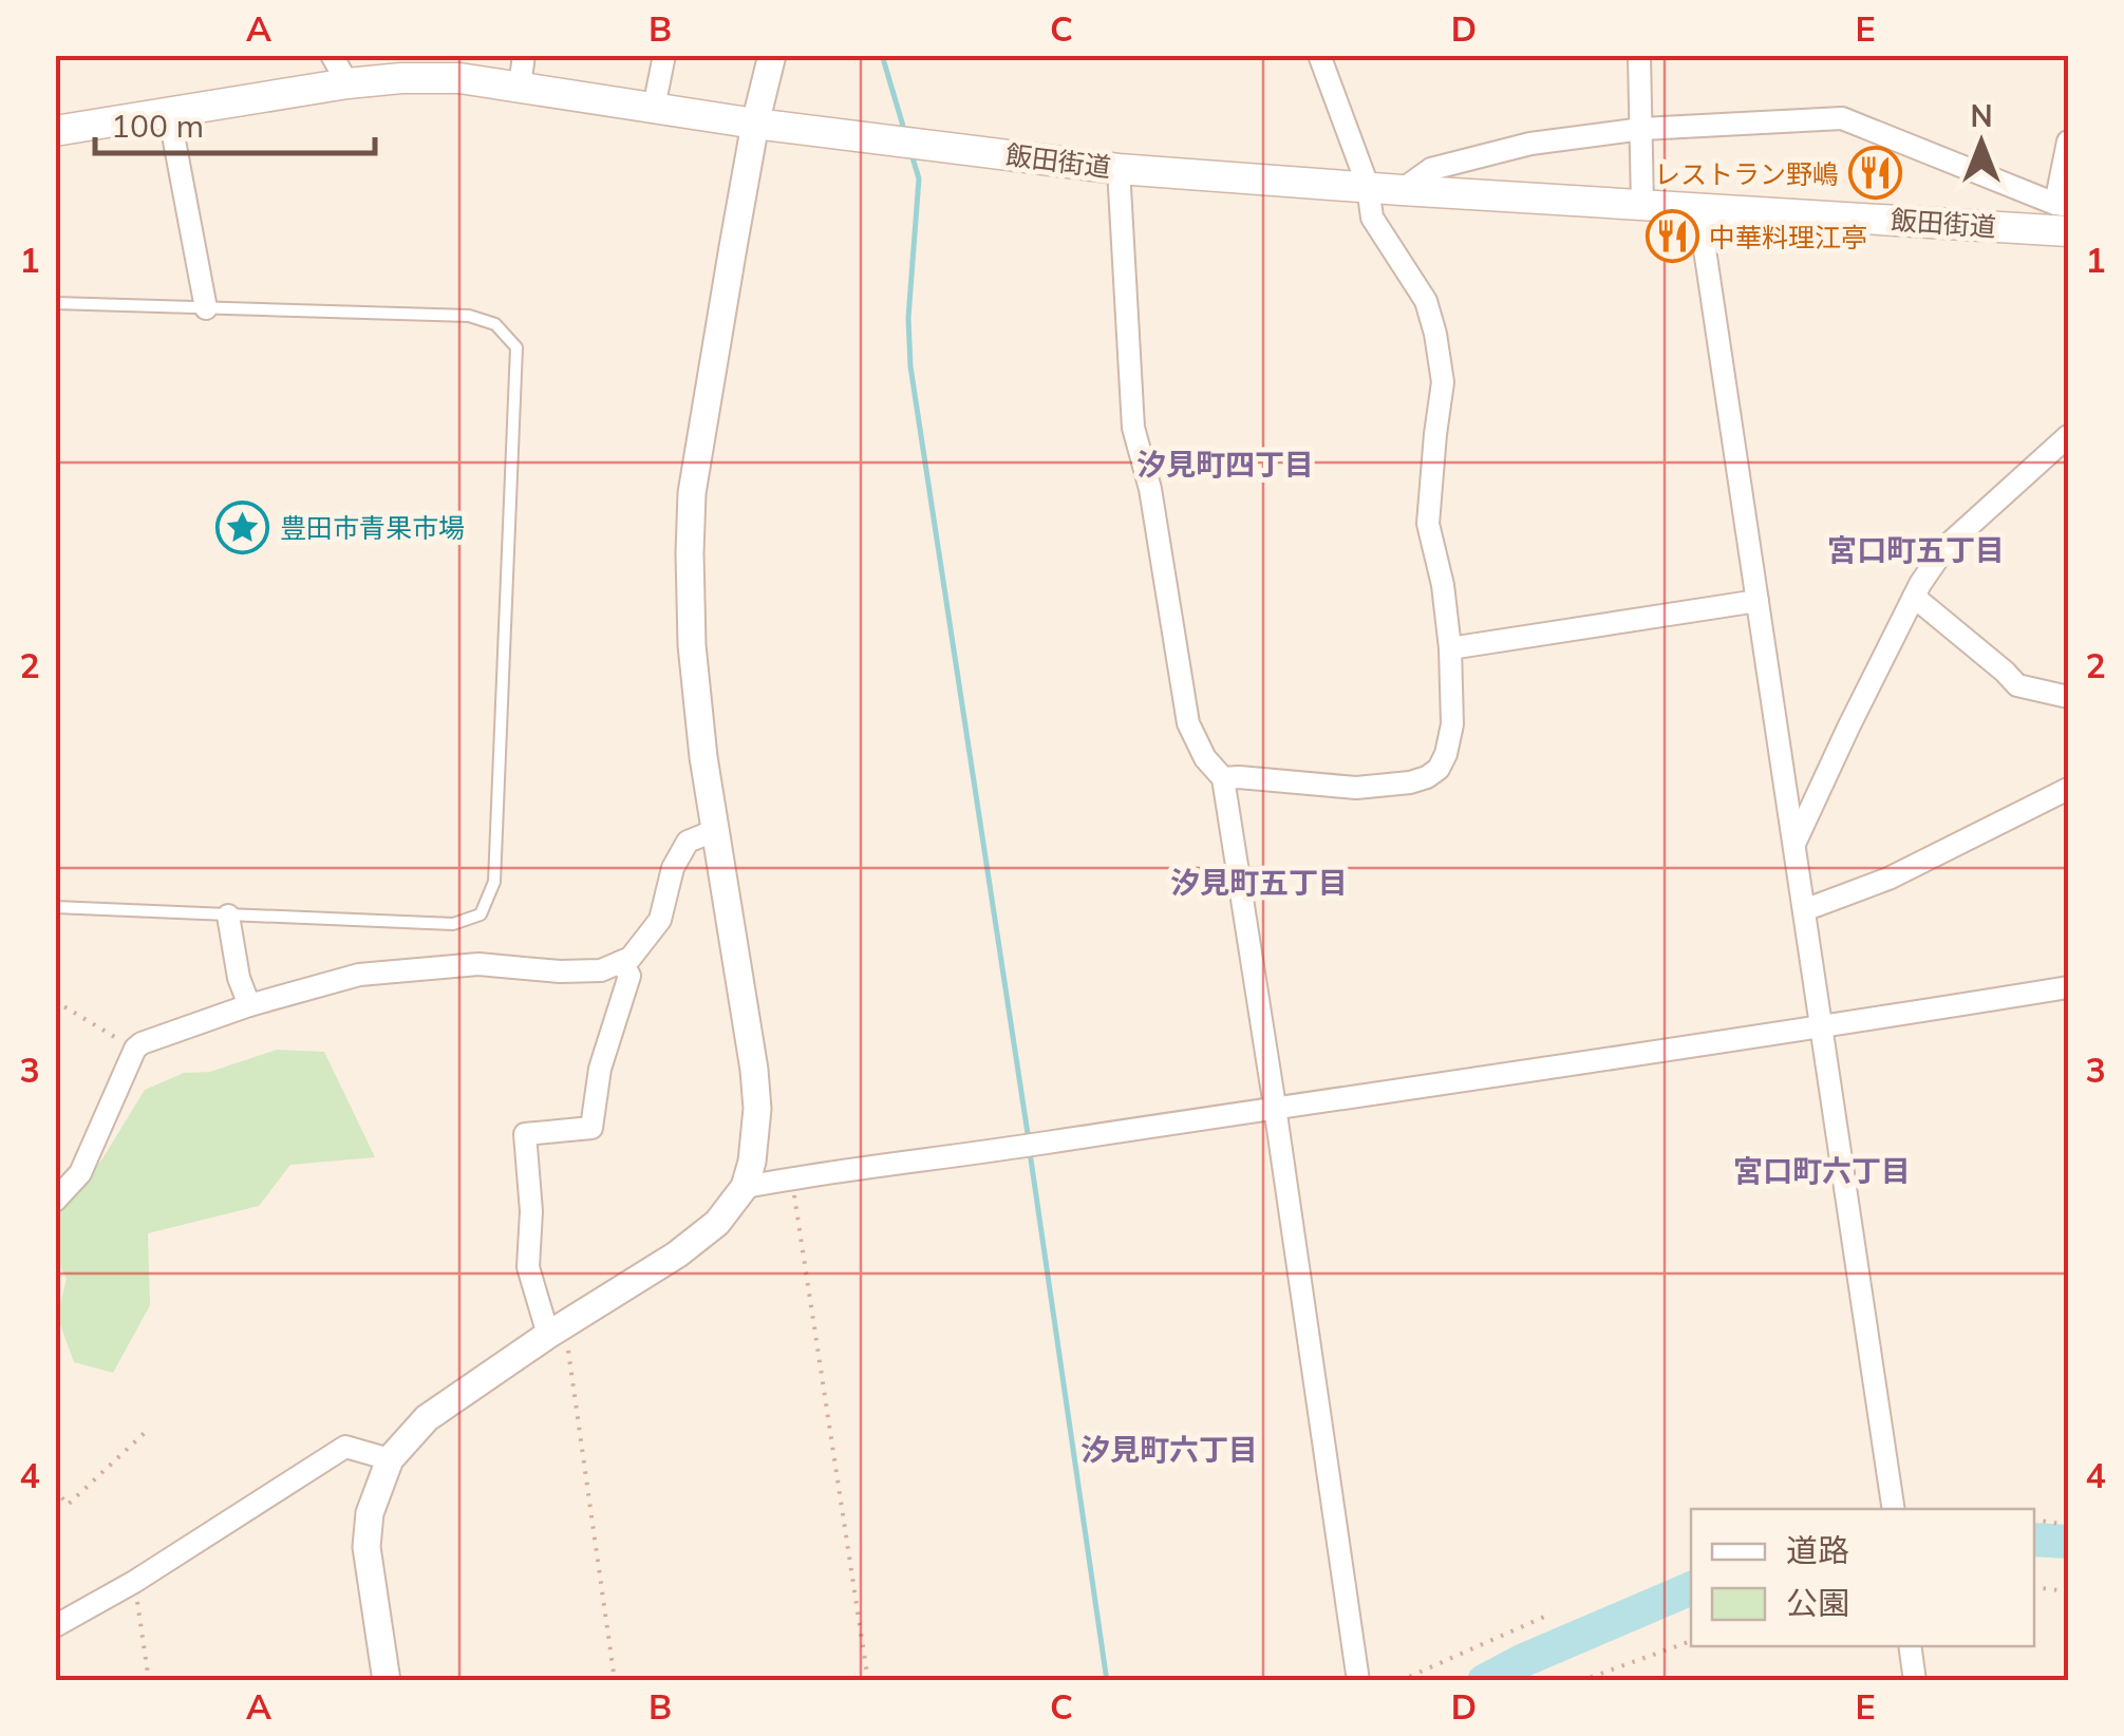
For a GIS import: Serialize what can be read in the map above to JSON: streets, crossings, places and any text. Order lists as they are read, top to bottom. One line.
{"streets":{"main road":["飯田街道"]},"districts":["汐見町四丁目","宮口町五丁目","汐見町五丁目","宮口町六丁目","汐見町六丁目"],"places":{"restaurant":["レストラン野嶋","中華料理江亭"],"place":["豊田市青果市場"]},"legend":["道路","公園"],"scale_bar":"100 m","north":"top","grid":{"columns":["A","B","C","D","E"],"rows":["1","2","3","4"]}}
